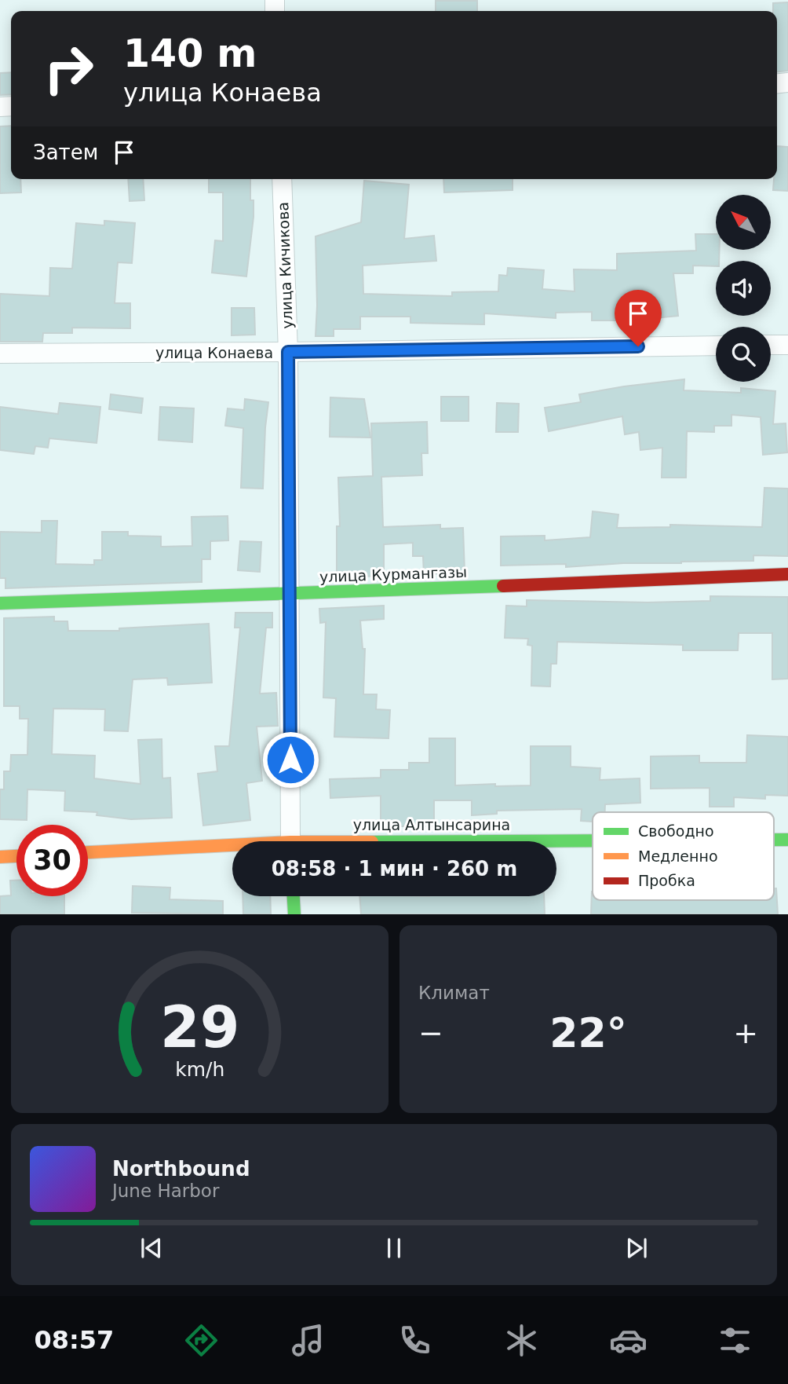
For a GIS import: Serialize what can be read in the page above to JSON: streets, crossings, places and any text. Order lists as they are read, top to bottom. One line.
{"streets":{"street":["улица Кичикова","улица Конаева","улица Курмангазы","улица Алтынсарина"]},"crossings":[["улица Кичикова","улица Конаева"],["улица Кичикова","улица Курмангазы"]],"legend":["Свободно","Медленно","Пробка"],"north":"top left","page":{"turn":["140 m","улица Конаева"],"then":"Затем","limit":"30","trip":"08:58 · 1 мин · 260 m","tile":"Климат","heat":["−","22°","+"],"song":["Northbound","June Harbor"],"tabs":"08:57","gauge":["29","km/h"]}}
